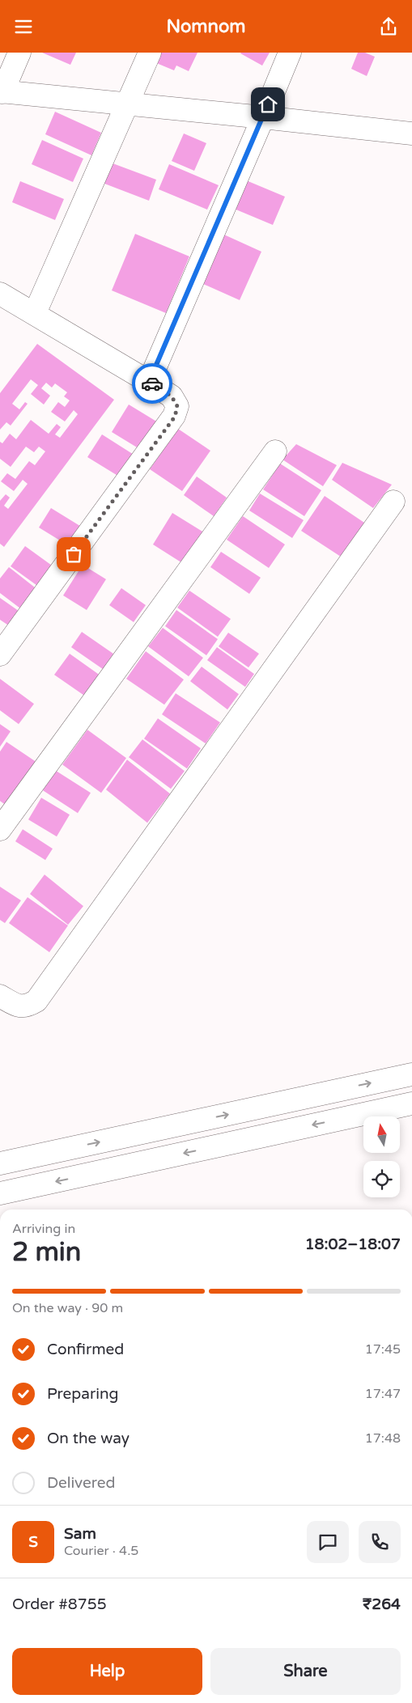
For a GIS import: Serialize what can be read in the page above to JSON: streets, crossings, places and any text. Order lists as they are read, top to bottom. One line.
{"north":"top","page":{"header":"Nomnom","heading":["2 min","Arriving in","18:02–18:07"],"panel":["Sam","Courier · 4.5","Order #8755","₹264"],"bar":"On the way · 90 m","list":[["Confirmed","17:45"],["Preparing","17:47"],["On the way","17:48"],"Delivered"],"round":"S","buttons":["Help","Share"]}}
